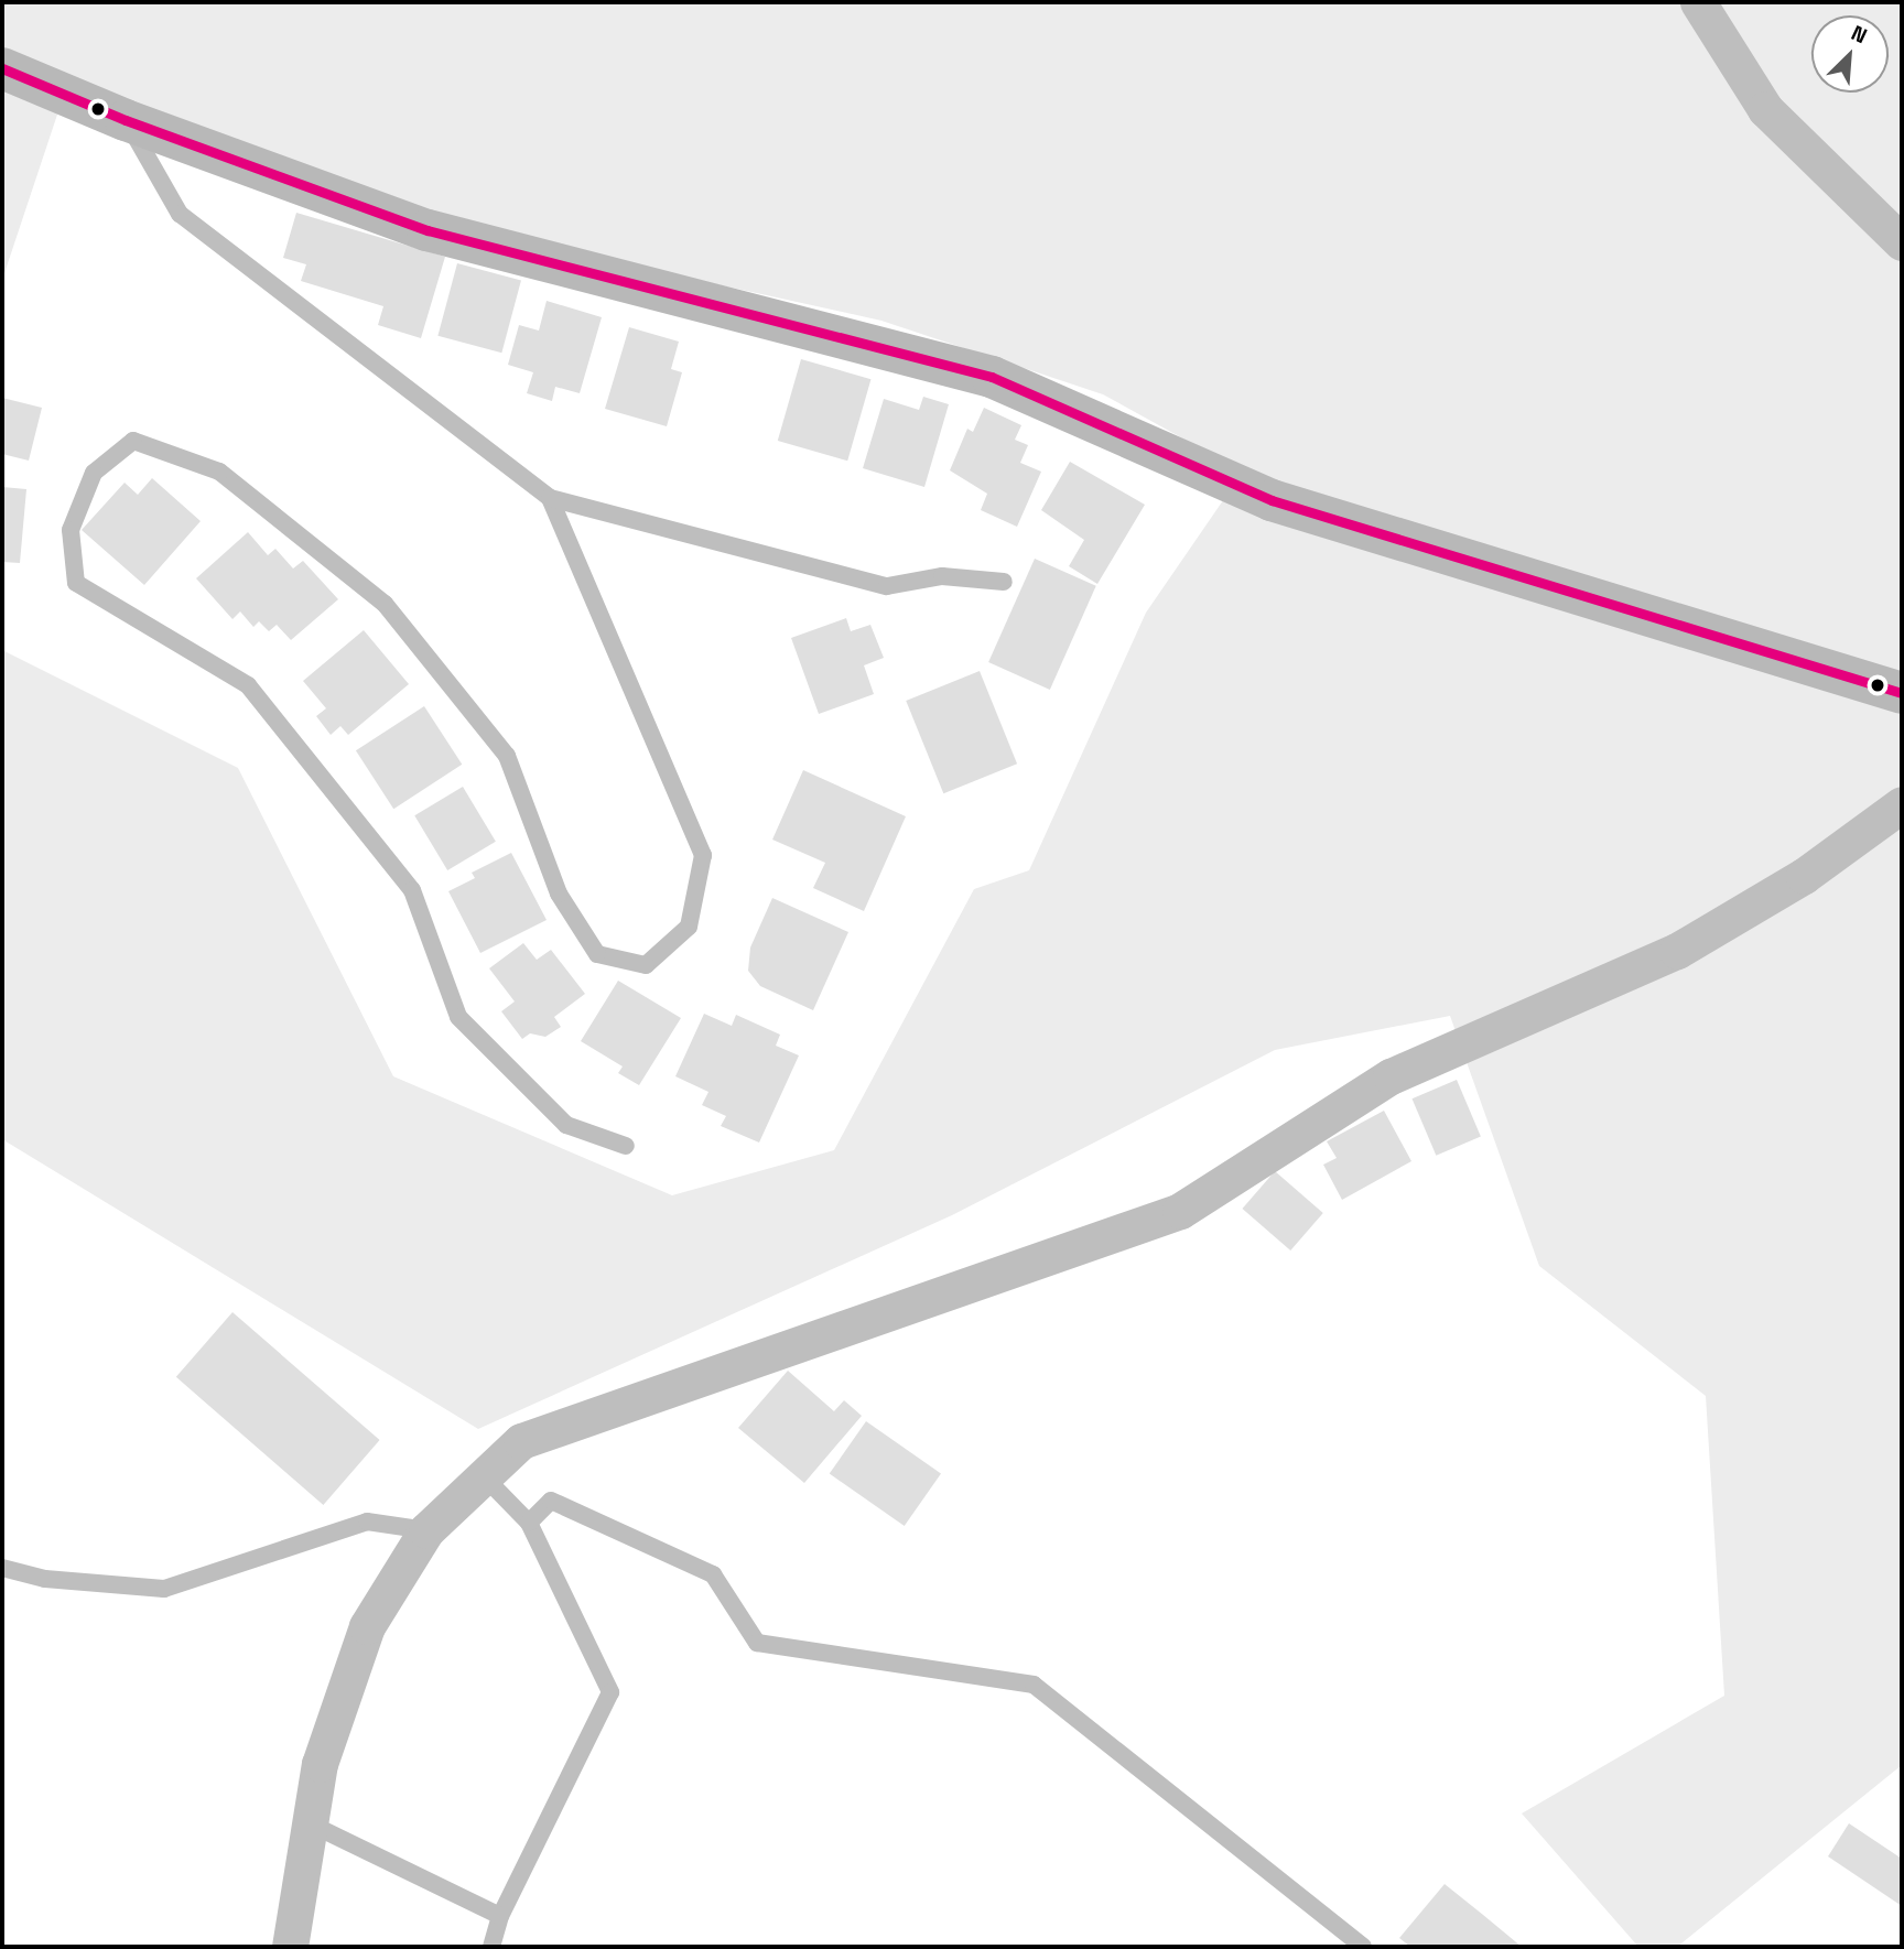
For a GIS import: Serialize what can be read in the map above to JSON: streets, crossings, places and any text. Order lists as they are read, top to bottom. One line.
{"north":"top right"}
